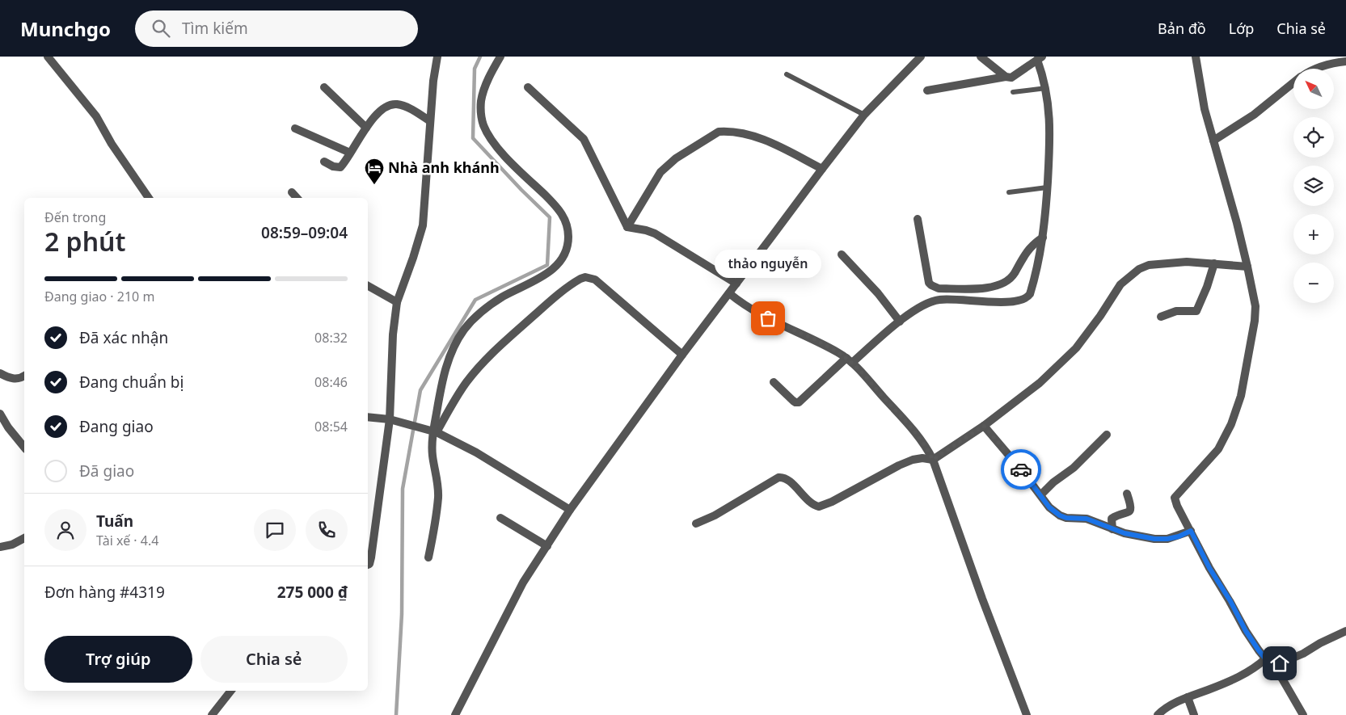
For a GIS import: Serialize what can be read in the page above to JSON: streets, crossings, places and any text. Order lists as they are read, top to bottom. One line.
{"places":{"hotel":["Nhà anh khánh"],"other":["thảo nguyễn"]},"north":"top left","page":{"header":"Munchgo","search":"Tìm kiếm","nav":["Bản đồ","Lớp","Chia sẻ"],"map_buttons":["+","−"],"heading":["2 phút","Đến trong","08:59–09:04"],"panel":["Tuấn","Tài xế · 4.4","Đơn hàng #4319","275 000 ₫"],"bubble":"thảo nguyễn","bar":"Đang giao · 210 m","list":[["Đã xác nhận","08:32"],["Đang chuẩn bị","08:46"],["Đang giao","08:54"],"Đã giao"],"buttons":["Trợ giúp","Chia sẻ"]}}
